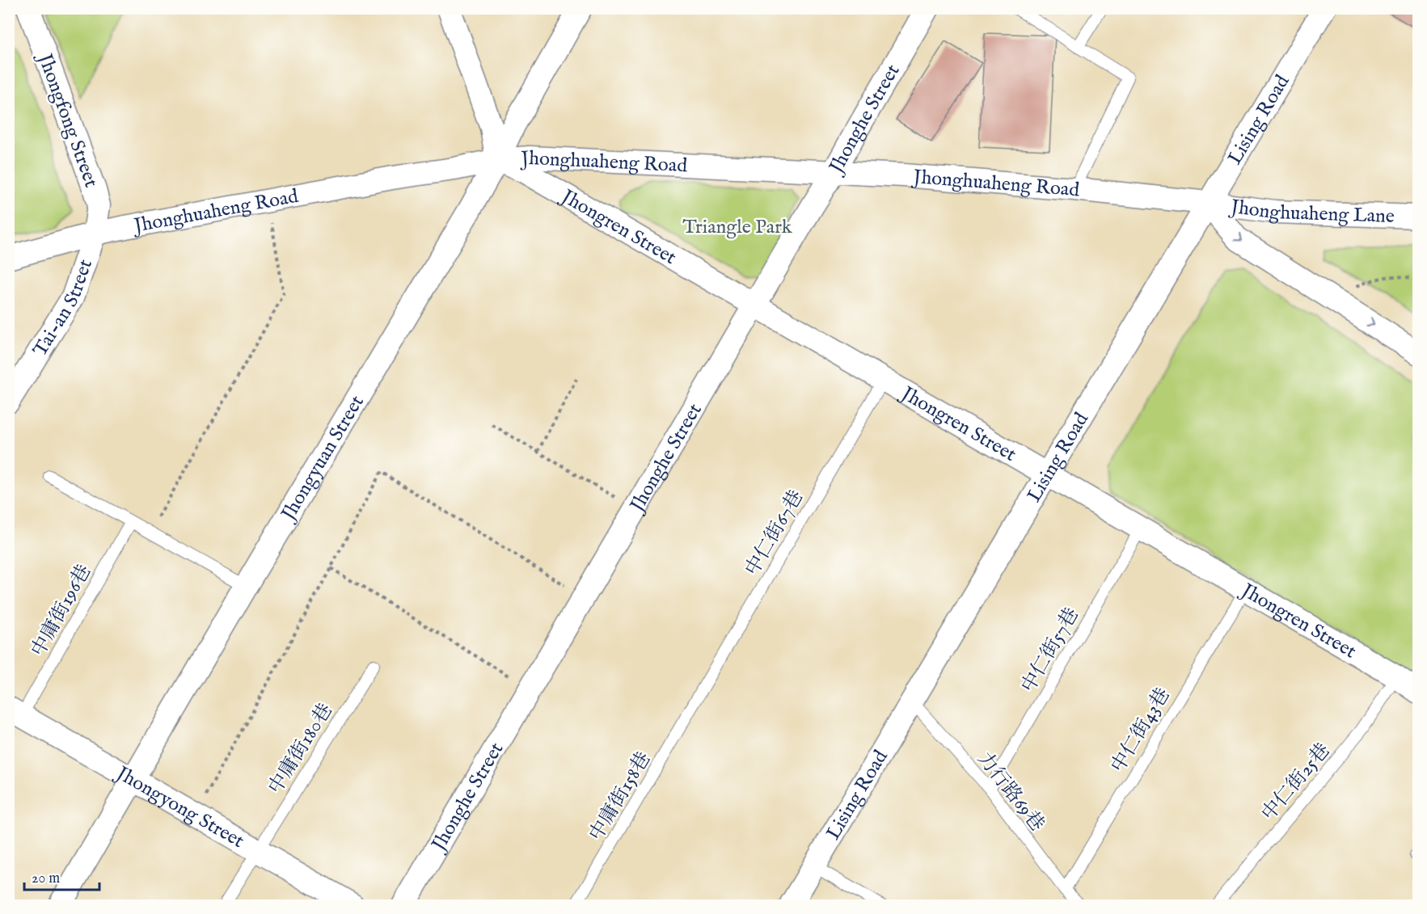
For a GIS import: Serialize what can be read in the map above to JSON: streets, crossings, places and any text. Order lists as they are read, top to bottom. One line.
{"streets":{"street":["Jhonghe Street","Lising Road","Jhongfong Street","Jhonghuaheng Road","Jhonghuaheng Lane","Jhongren Street","Tai-an Street","Jhongyuan Street","Jhongyong Street"],"lane":["中仁街67巷","中庸街196巷","中仁街57巷","中仁街43巷","中庸街180巷","中仁街25巷","力行路69巷","中庸街158巷"]},"crossings":[["Jhonghe Street","Jhonghuaheng Road"],["Jhonghe Street","Jhongren Street"],["Lising Road","Jhonghuaheng Road"],["Lising Road","Jhonghuaheng Lane"],["Lising Road","Jhongren Street"],["Lising Road","力行路69巷"],["Jhongfong Street","Jhonghuaheng Road"],["Jhongfong Street","Tai-an Street"],["Jhonghuaheng Road","Jhonghuaheng Lane"],["Jhonghuaheng Road","Jhongren Street"],["Jhonghuaheng Road","Tai-an Street"],["Jhonghuaheng Road","Jhongyuan Street"],["Jhongren Street","Jhongyuan Street"],["Jhongren Street","中仁街67巷"],["Jhongren Street","中仁街57巷"],["Jhongren Street","中仁街43巷"],["Jhongren Street","中仁街25巷"],["Jhongyuan Street","Jhongyong Street"],["中仁街67巷","中庸街158巷"],["中庸街196巷","Jhongyong Street"],["中仁街57巷","力行路69巷"],["中仁街43巷","力行路69巷"],["中庸街180巷","Jhongyong Street"]],"parks":["Triangle Park"],"scale_bar":"20 m"}
